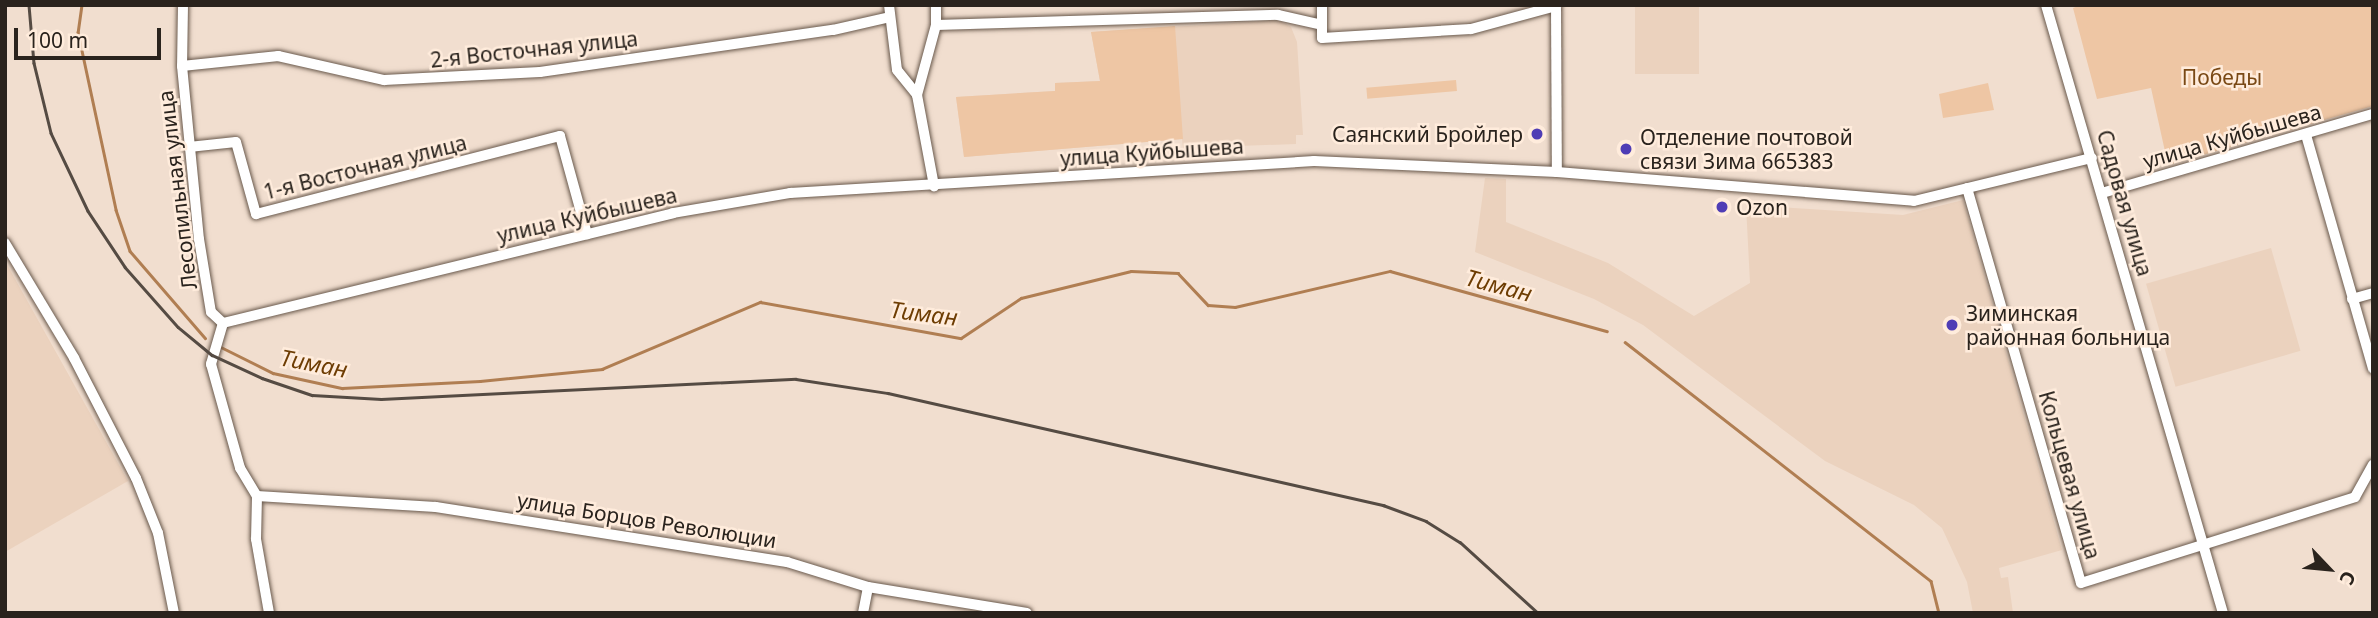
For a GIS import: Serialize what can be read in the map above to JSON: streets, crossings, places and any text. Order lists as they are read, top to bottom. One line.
{"streets":{"street":["2-я Восточная улица","улица Куйбышева","1-я Восточная улица","Лесопильная улица","Садовая улица","Кольцевая улица","улица Борцов Революции"]},"crossings":[["2-я Восточная улица","Лесопильная улица"],["улица Куйбышева","1-я Восточная улица"],["улица Куйбышева","Лесопильная улица"],["улица Куйбышева","Садовая улица"],["улица Куйбышева","Кольцевая улица"],["1-я Восточная улица","Лесопильная улица"],["Садовая улица","Кольцевая улица"]],"water":["Тиман"],"parks":["Победы"],"places":["Саянский Бройлер","Отделение почтовой связи Зима 665383","Ozon","Зиминская районная больница"],"scale_bar":"100 m","north":"bottom right"}
